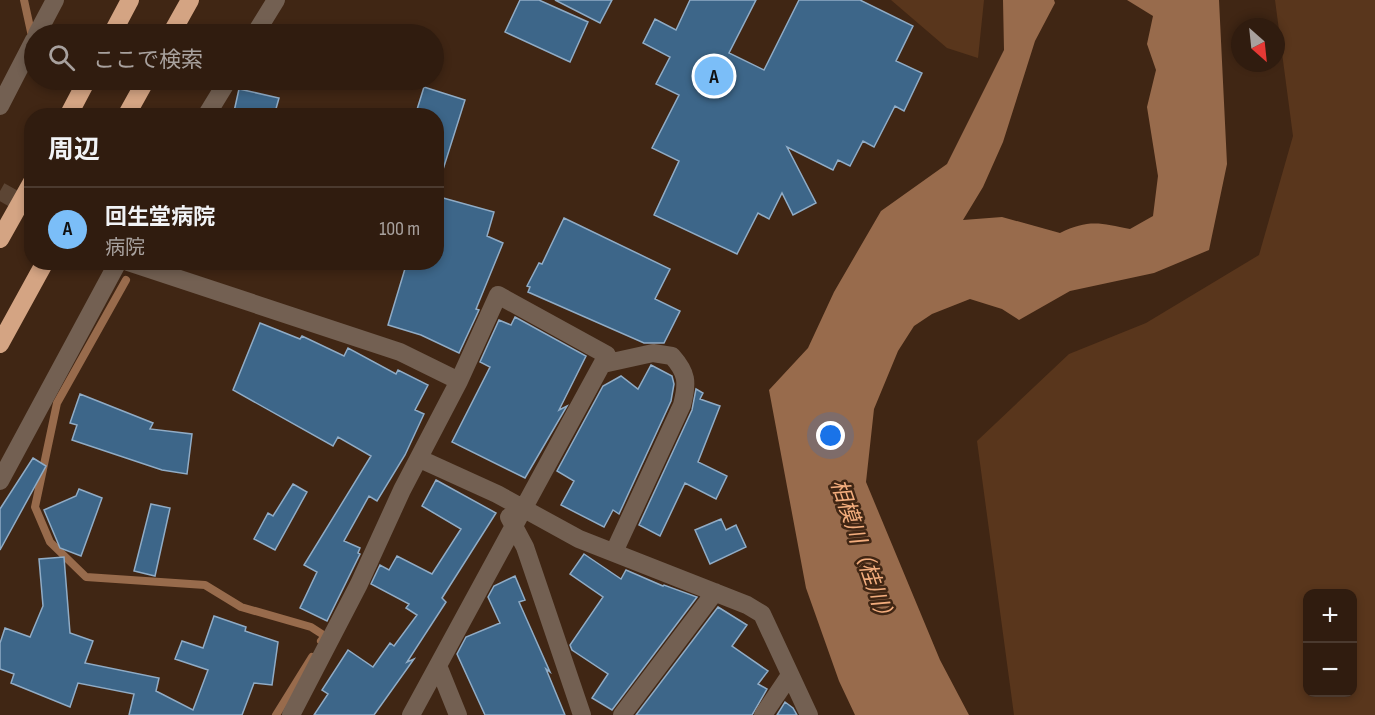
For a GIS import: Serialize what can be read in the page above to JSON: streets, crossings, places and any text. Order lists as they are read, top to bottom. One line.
{"water":["相模川（桂川）"],"north":"bottom right","page":{"search":"ここで検索","pins":"A","heading":"周辺","list":[{"mark":"A","name":"回生堂病院","note":"病院","value":"100 m"}],"map_buttons":["+","−"]}}
